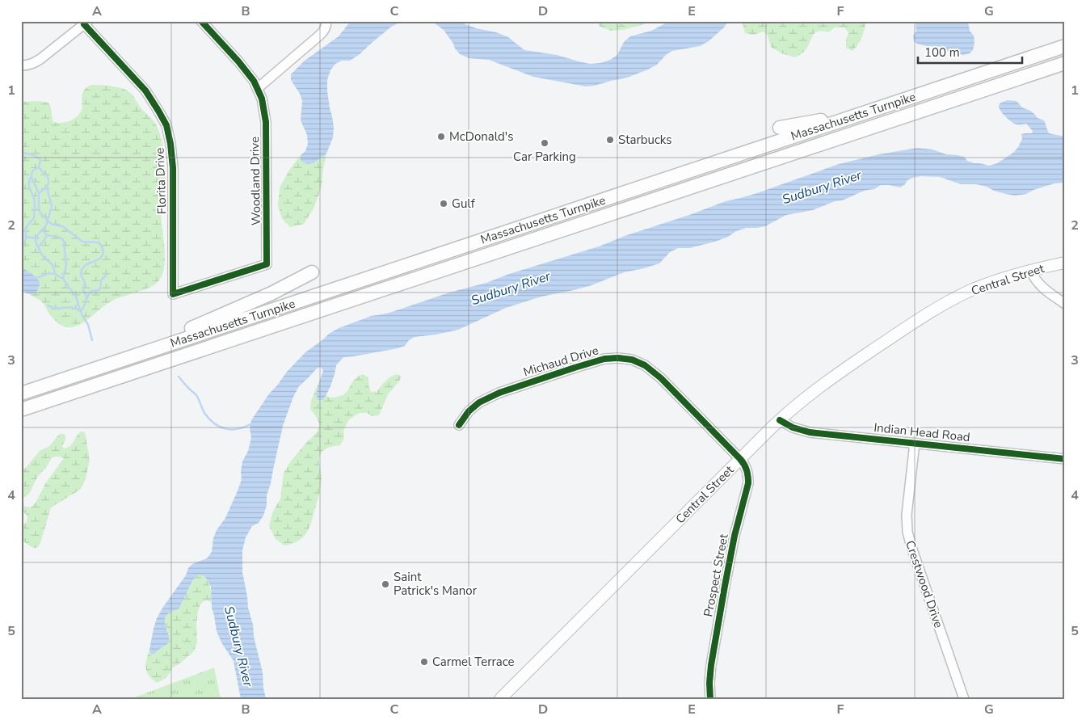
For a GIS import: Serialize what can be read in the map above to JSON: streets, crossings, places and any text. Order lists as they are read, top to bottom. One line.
{"streets":{"highway":["Massachusetts Turnpike"],"main road":["Central Street"],"street":["Florita Drive","Woodland Drive","Michaud Drive","Indian Head Road","Prospect Street","Crestwood Drive"]},"crossings":[["Florita Drive","Woodland Drive"],["Central Street","Michaud Drive"],["Central Street","Indian Head Road"],["Central Street","Prospect Street"],["Michaud Drive","Prospect Street"],["Indian Head Road","Crestwood Drive"]],"water":["Sudbury River"],"places":["McDonald's","Starbucks","Car Parking","Gulf","Saint Patrick's Manor","Carmel Terrace"],"scale_bar":"100 m","grid":{"columns":["A","B","C","D","E","F","G"],"rows":["1","2","3","4","5"]}}
